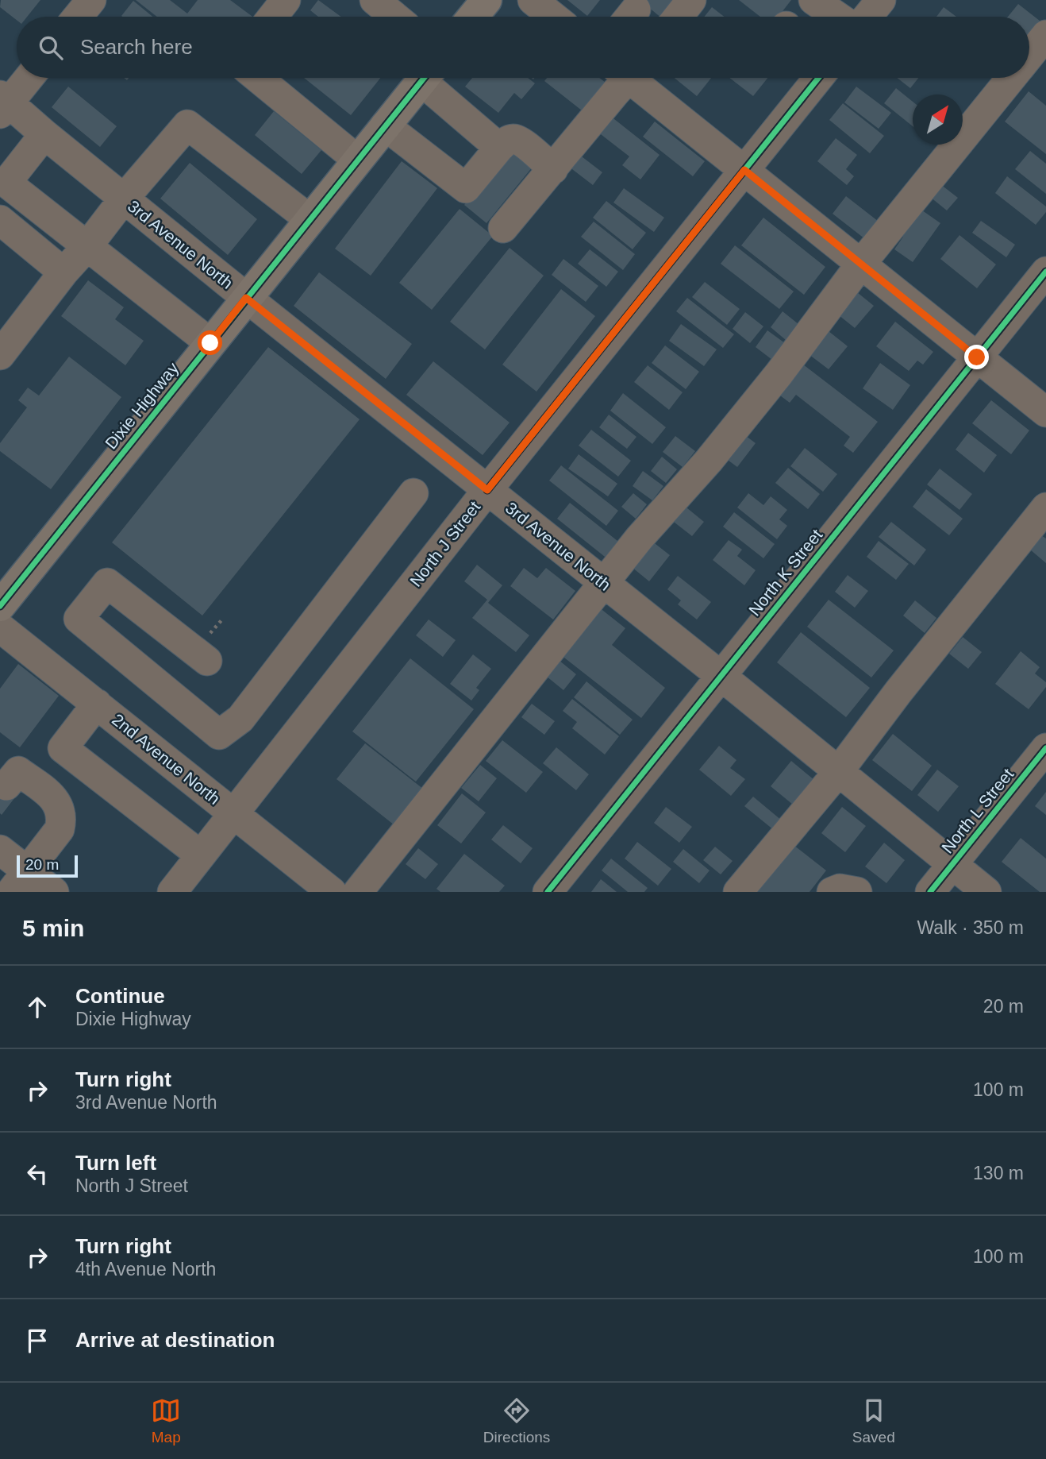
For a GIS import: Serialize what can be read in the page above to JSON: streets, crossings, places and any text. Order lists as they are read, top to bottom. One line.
{"streets":{"main road":["Dixie Highway"],"street":["3rd Avenue North","North J Street","North K Street","2nd Avenue North","North L Street"]},"crossings":[["3rd Avenue North","Dixie Highway"],["3rd Avenue North","North J Street"],["3rd Avenue North","North K Street"],["3rd Avenue North","North L Street"],["North J Street","2nd Avenue North"]],"scale_bar":"20 m","north":"top right","page":{"search":"Search here","scale":"20 m","heading":["5 min","Walk · 350 m"],"list":[["Continue","Dixie Highway","20 m"],["Turn right","3rd Avenue North","100 m"],["Turn left","North J Street","130 m"],["Turn right","4th Avenue North","100 m"],"Arrive at destination"],"nav":["Map","Directions","Saved"]}}
